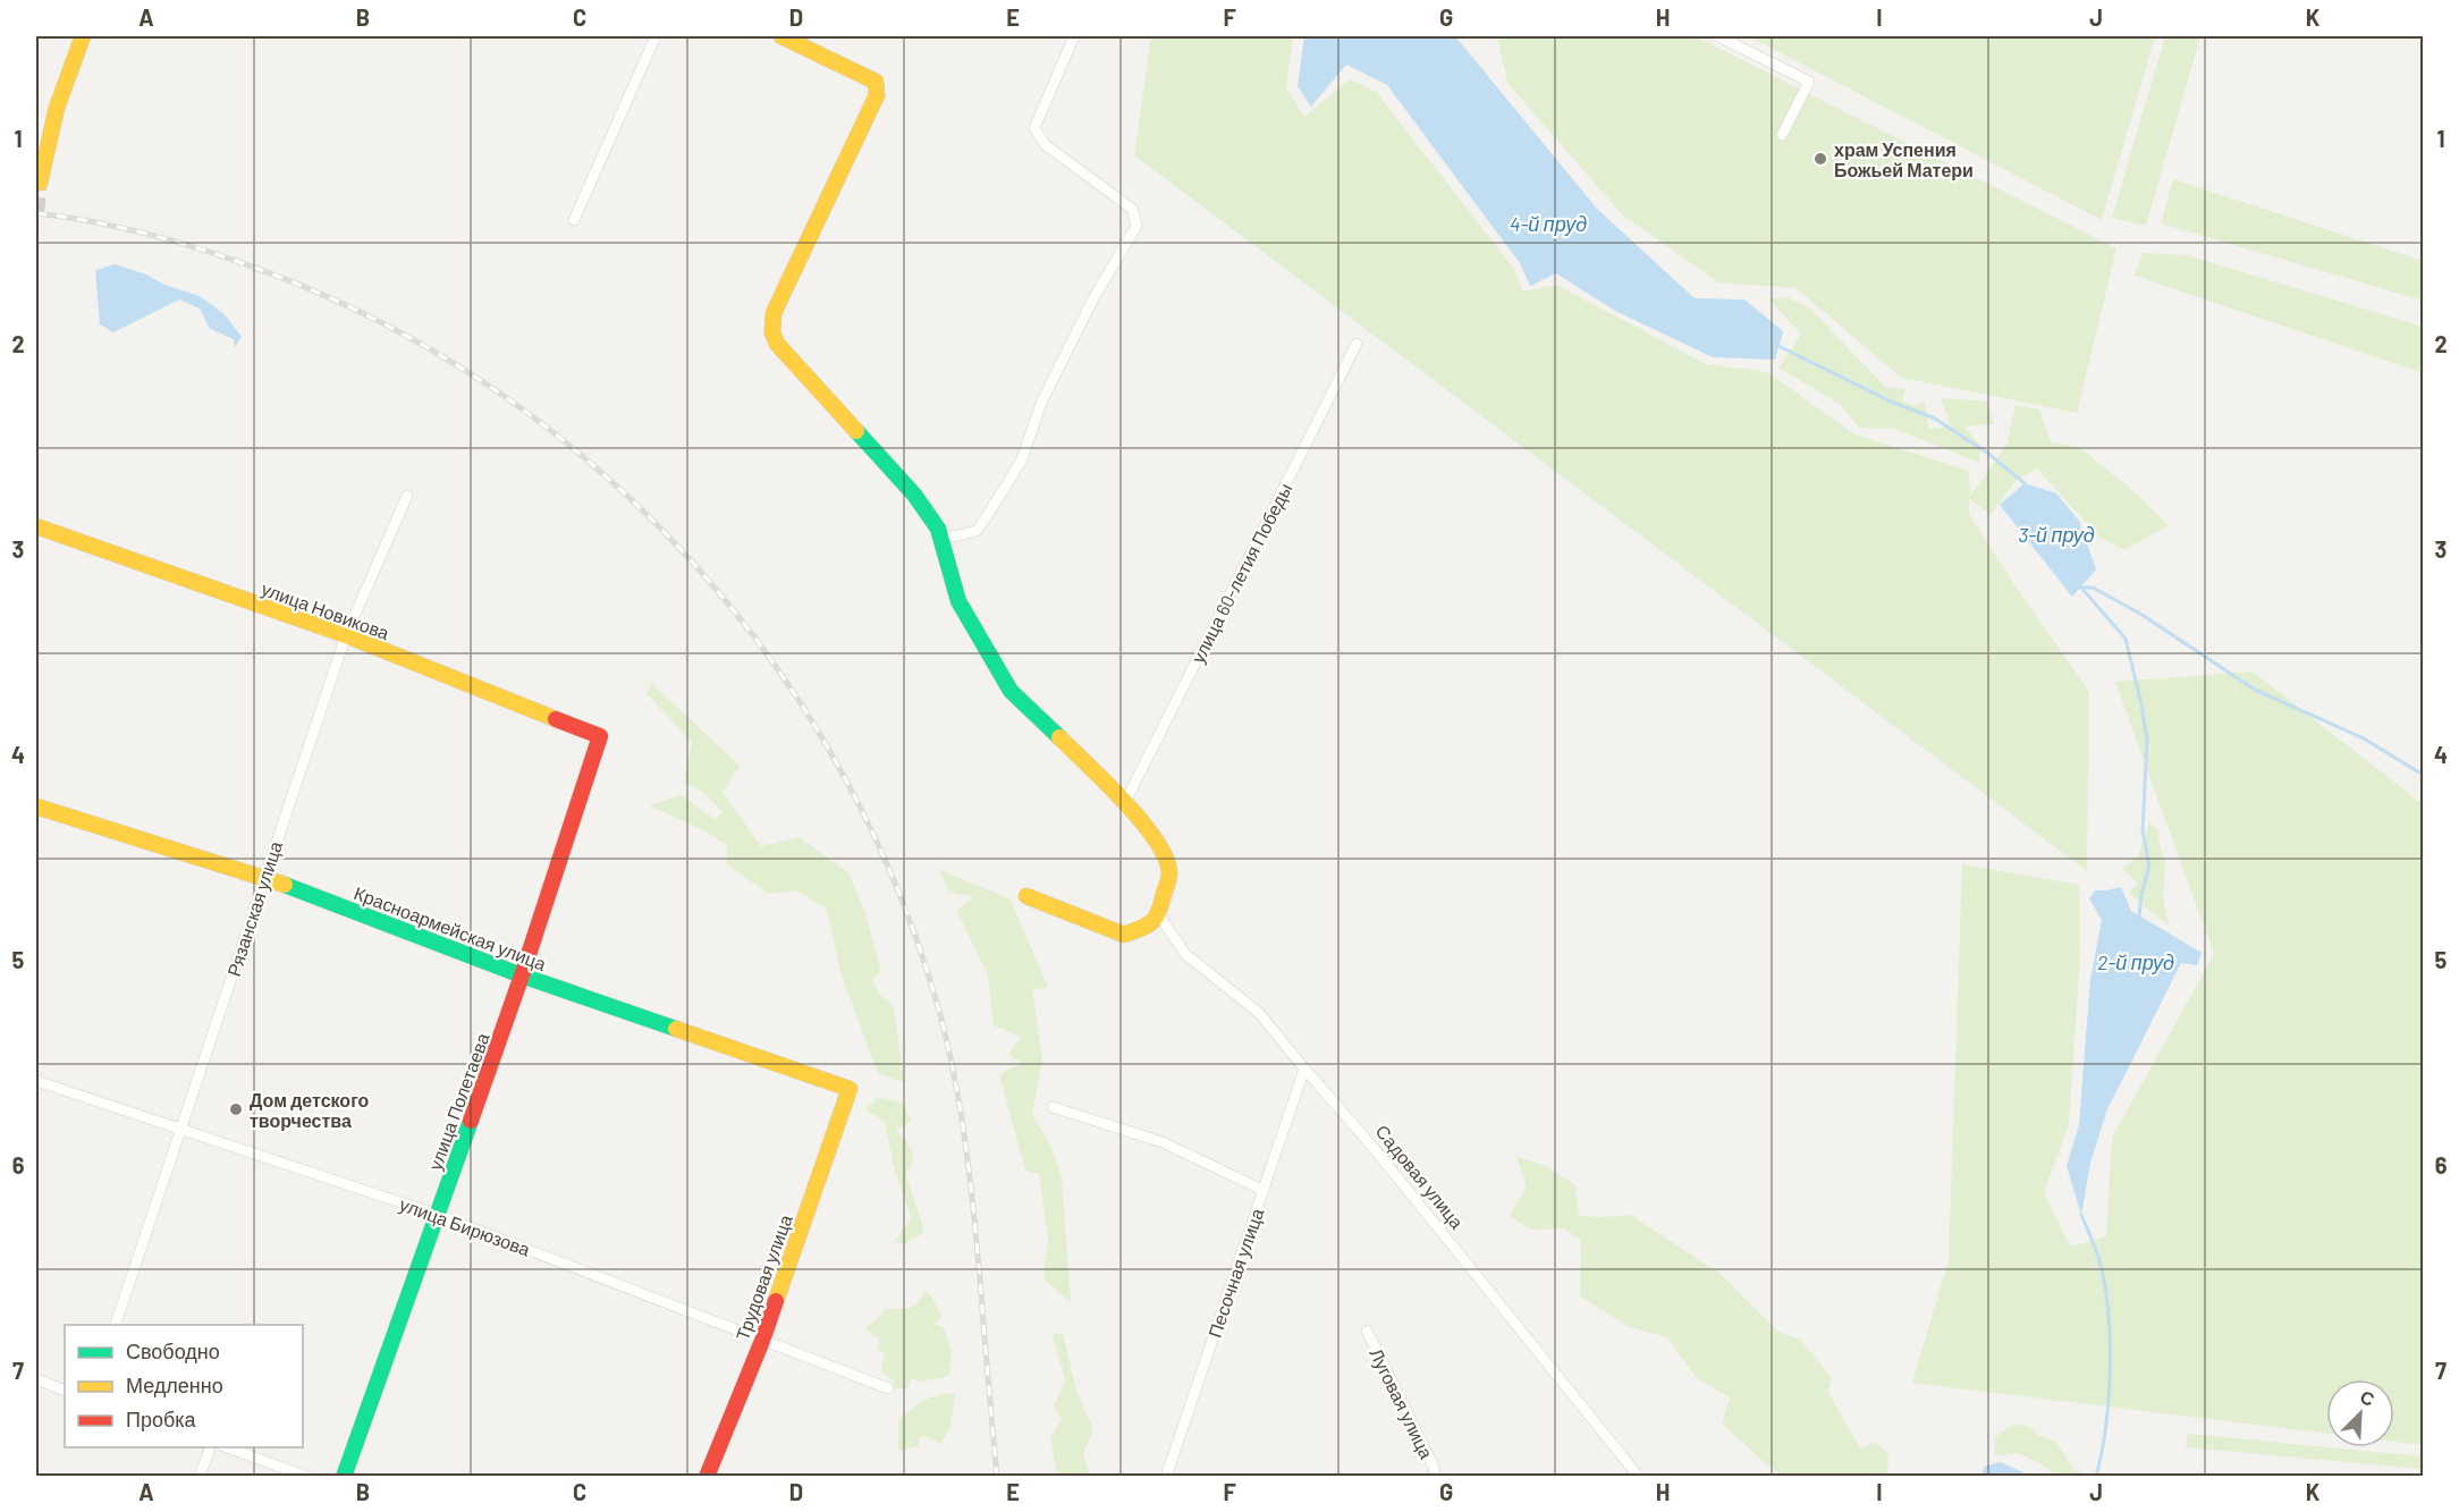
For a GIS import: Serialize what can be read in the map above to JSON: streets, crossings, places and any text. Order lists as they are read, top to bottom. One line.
{"streets":{"street":["улица 60-летия Победы","улица Новикова","Рязанская улица","Красноармейская улица","улица Полетаева","Садовая улица","улица Бирюзова","Песочная улица","Трудовая улица","Луговая улица"]},"crossings":[["улица Новикова","Рязанская улица"],["улица Новикова","улица Полетаева"],["Рязанская улица","Красноармейская улица"],["Рязанская улица","улица Бирюзова"],["Красноармейская улица","улица Полетаева"],["Красноармейская улица","Трудовая улица"],["улица Полетаева","улица Бирюзова"],["Садовая улица","Песочная улица"],["улица Бирюзова","Трудовая улица"]],"water":["4-й пруд","3-й пруд","2-й пруд"],"places":["храм Успения Божьей Матери","Дом детского творчества"],"legend":["Свободно","Медленно","Пробка"],"north":"top right","grid":{"columns":["A","B","C","D","E","F","G","H","I","J","K"],"rows":["1","2","3","4","5","6","7"]}}
